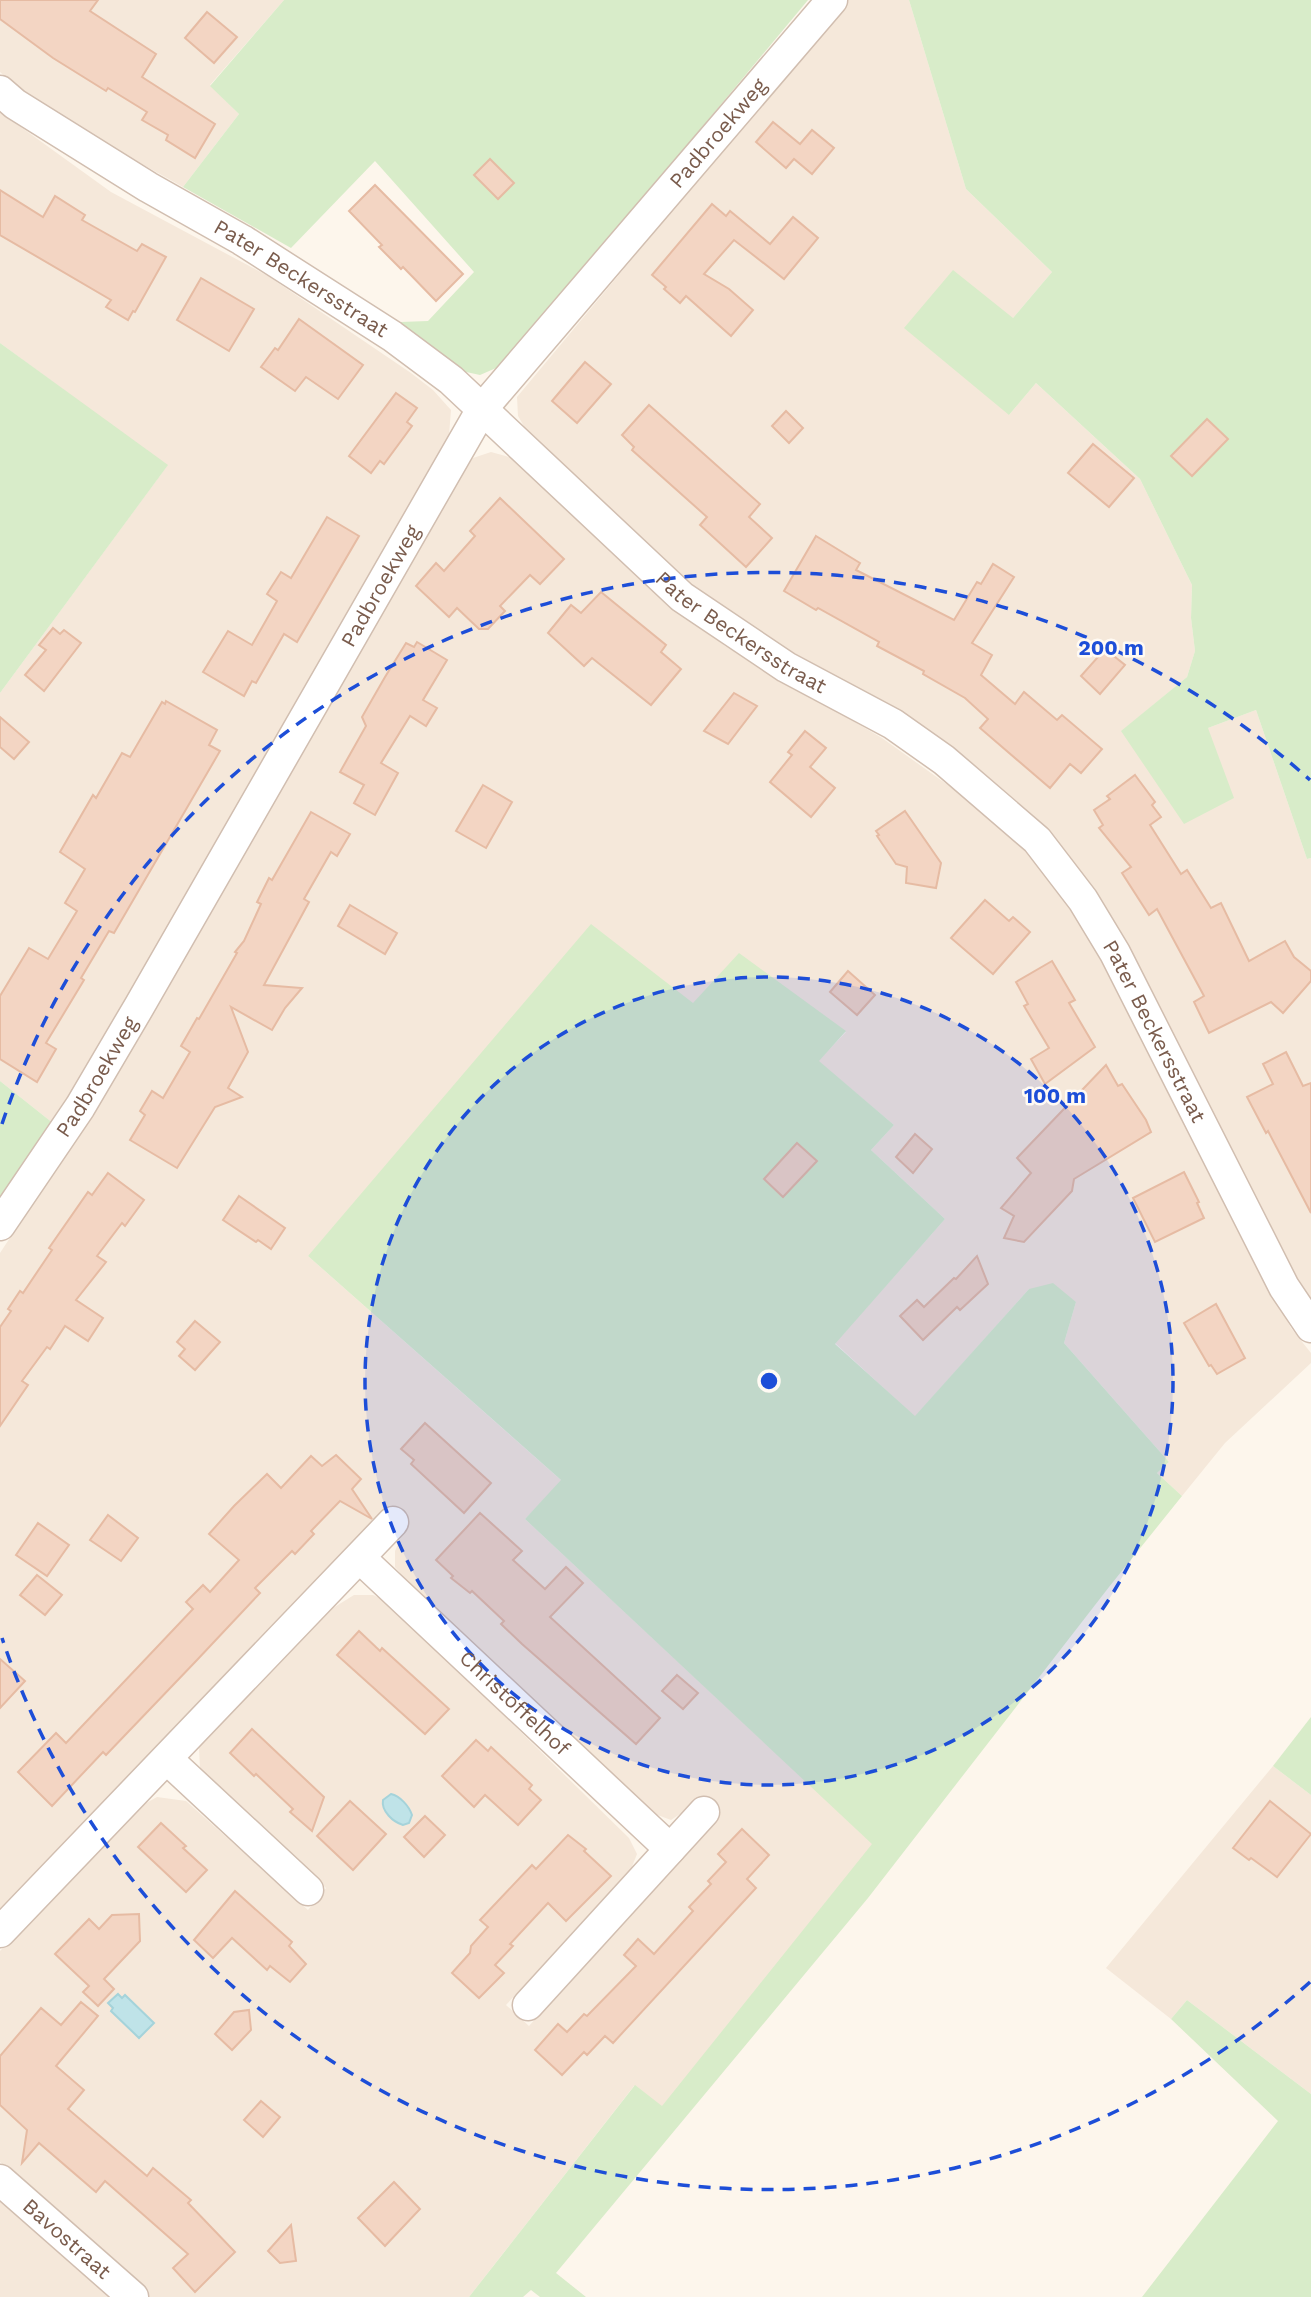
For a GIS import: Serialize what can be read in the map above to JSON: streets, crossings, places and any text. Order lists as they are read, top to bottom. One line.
{"streets":{"street":["Padbroekweg","Pater Beckersstraat","Christoffelhof","Bavostraat"]},"crossings":[["Padbroekweg","Pater Beckersstraat"]],"rings":["200 m","100 m"]}
